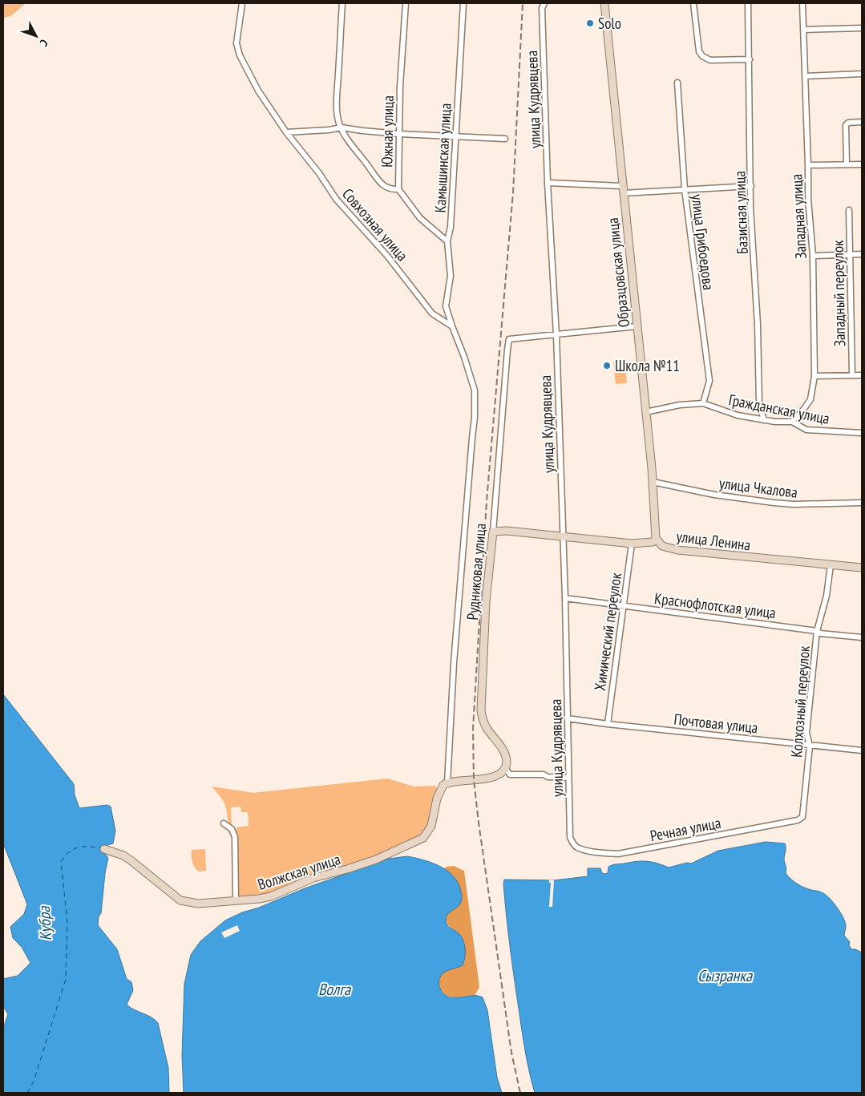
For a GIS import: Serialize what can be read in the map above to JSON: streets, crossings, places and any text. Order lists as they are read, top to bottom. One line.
{"streets":{"street":["улица Кудрявцева","Южная улица","Камышинская улица","Базисная улица","Западная улица","Совхозная улица","улица Грибоедова","Образцовская улица","Западный переулок","Гражданская улица","улица Чкалова","улица Ленина","Рудниковая улица","Краснофлотская улица","Химический переулок","Колхозный переулок","Почтовая улица","Речная улица","Волжская улица"]},"crossings":[["улица Кудрявцева","улица Ленина"],["улица Кудрявцева","Рудниковая улица"],["улица Кудрявцева","Краснофлотская улица"],["улица Кудрявцева","Почтовая улица"],["улица Кудрявцева","Речная улица"],["Южная улица","Камышинская улица"],["Камышинская улица","Совхозная улица"],["Базисная улица","Гражданская улица"],["Западная улица","Гражданская улица"],["улица Грибоедова","Гражданская улица"],["Образцовская улица","Гражданская улица"],["Образцовская улица","улица Чкалова"],["Образцовская улица","улица Ленина"],["улица Ленина","Рудниковая улица"],["улица Ленина","Химический переулок"],["улица Ленина","Колхозный переулок"],["Краснофлотская улица","Химический переулок"],["Краснофлотская улица","Колхозный переулок"],["Химический переулок","Почтовая улица"],["Колхозный переулок","Почтовая улица"],["Колхозный переулок","Речная улица"]],"water":["Кубра","Сызранка","Волга"],"places":["Solo","Школа №11"],"north":"bottom right"}
